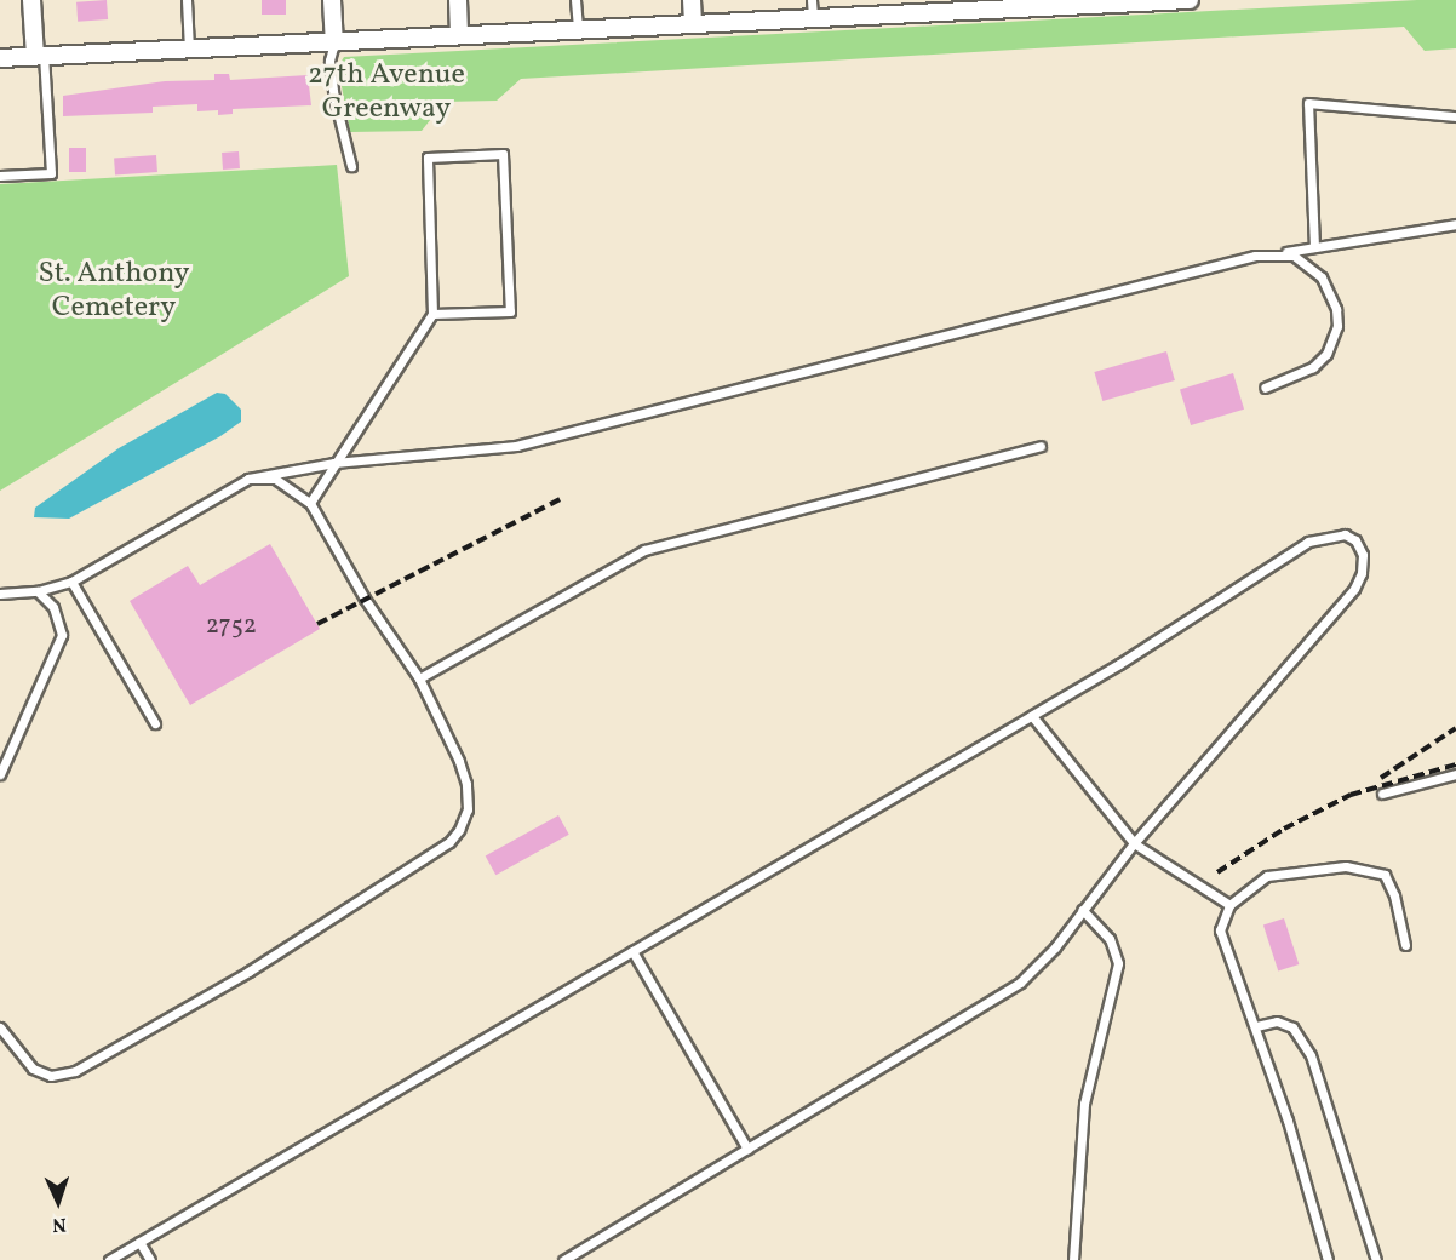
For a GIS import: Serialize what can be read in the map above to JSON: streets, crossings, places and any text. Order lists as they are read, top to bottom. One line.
{"parks":["27th Avenue Greenway","St. Anthony Cemetery"],"house_numbers":["2752"],"north":"bottom"}
